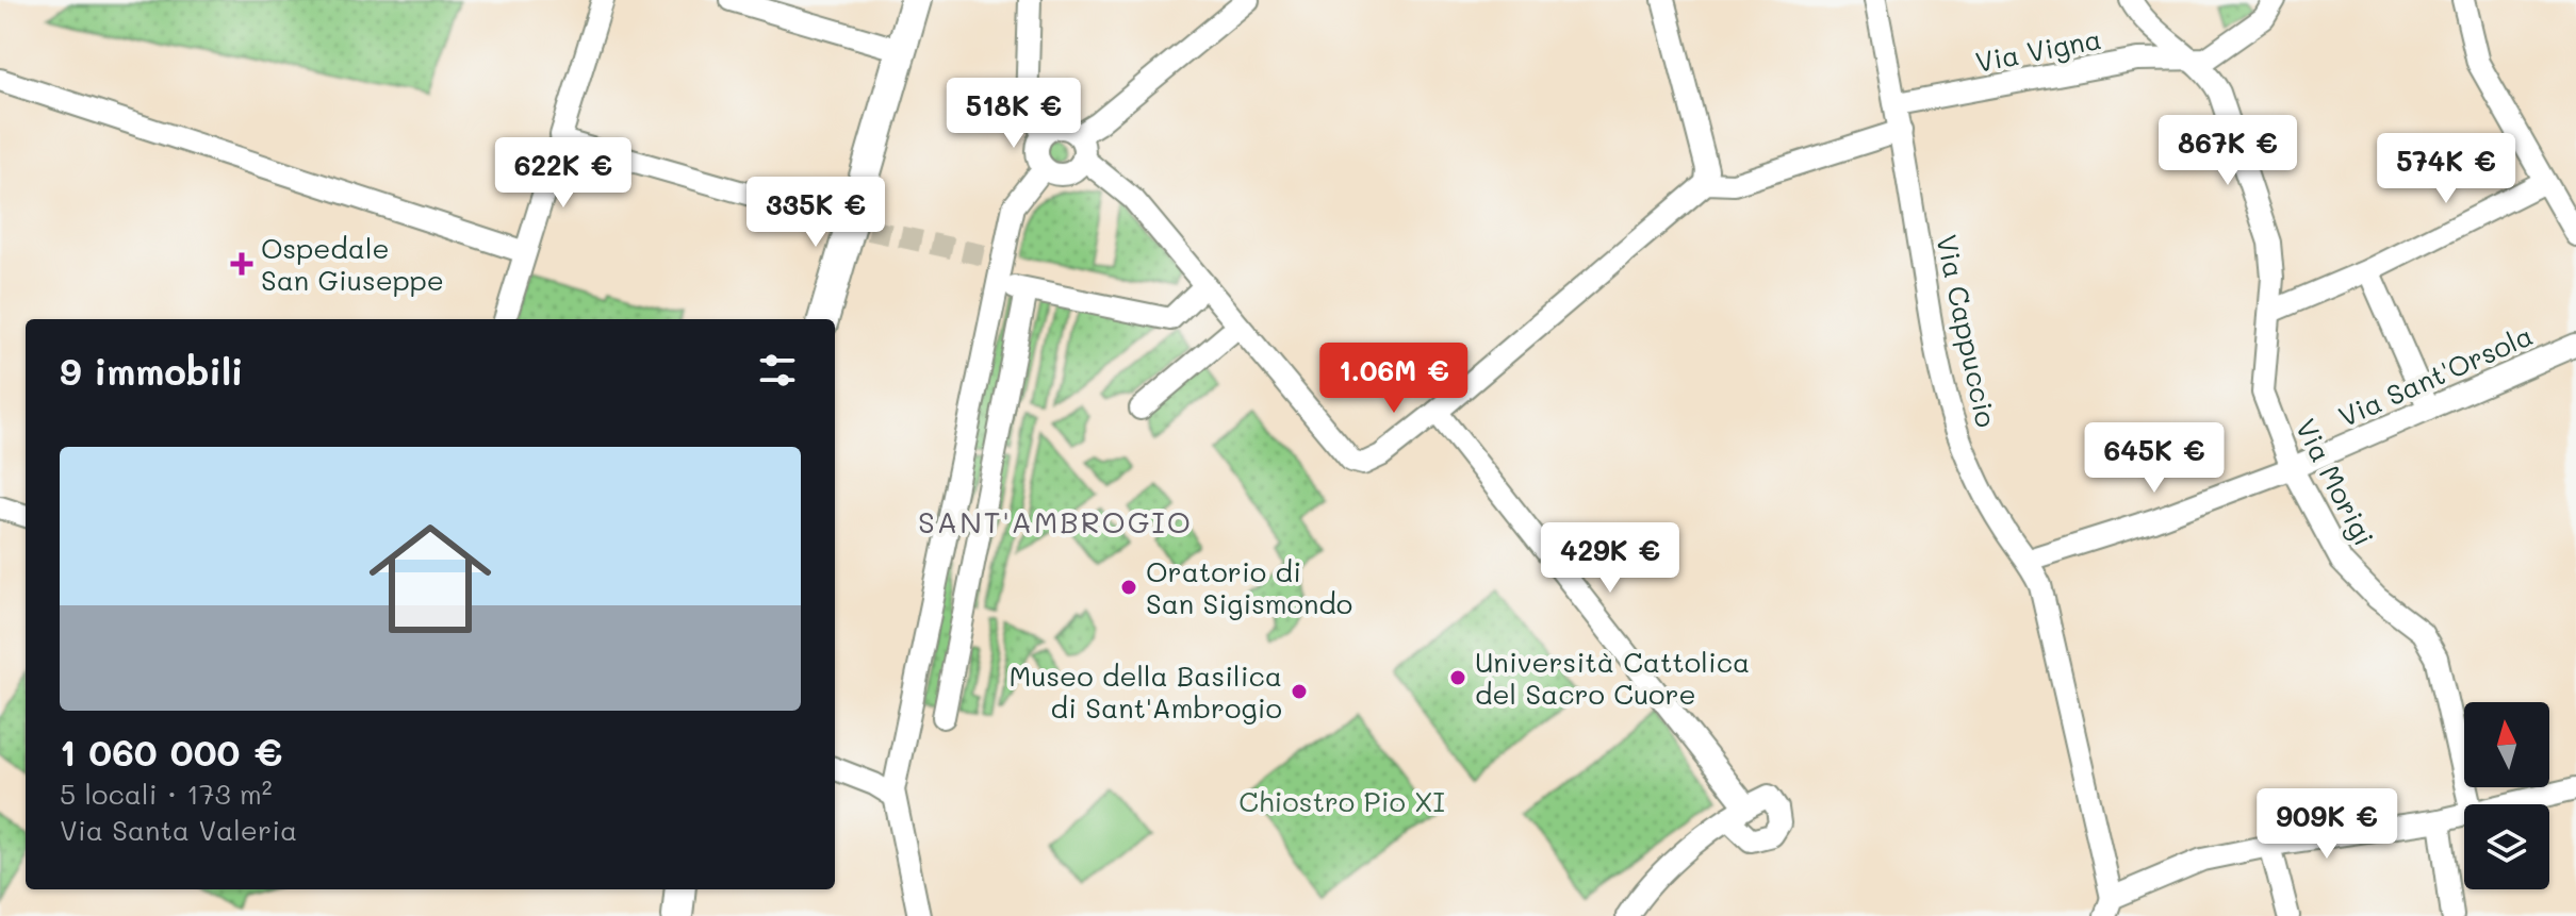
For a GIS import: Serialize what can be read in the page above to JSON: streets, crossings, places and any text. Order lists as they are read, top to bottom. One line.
{"streets":{"street":["Via Vigna","Via Cappuccio","Via Sant'Orsola","Via Morigi"]},"crossings":[["Via Vigna","Via Cappuccio"],["Via Vigna","Via Morigi"],["Via Cappuccio","Via Sant'Orsola"],["Via Sant'Orsola","Via Morigi"]],"districts":["SANT'AMBROGIO"],"parks":["Chiostro Pio XI"],"places":{"health":["Ospedale San Giuseppe"],"other":["Oratorio di San Sigismondo","Università Cattolica del Sacro Cuore","Museo della Basilica di Sant'Ambrogio"]},"north":"top","page":{"price":["518K €","867K €","574K €","622K €","335K €","1.06M €","645K €","429K €","909K €"],"heading":"9 immobili","list":[{"name":"1 060 000 €","note":"5 locali · 173 m² · Via Santa Valeria"}]}}
